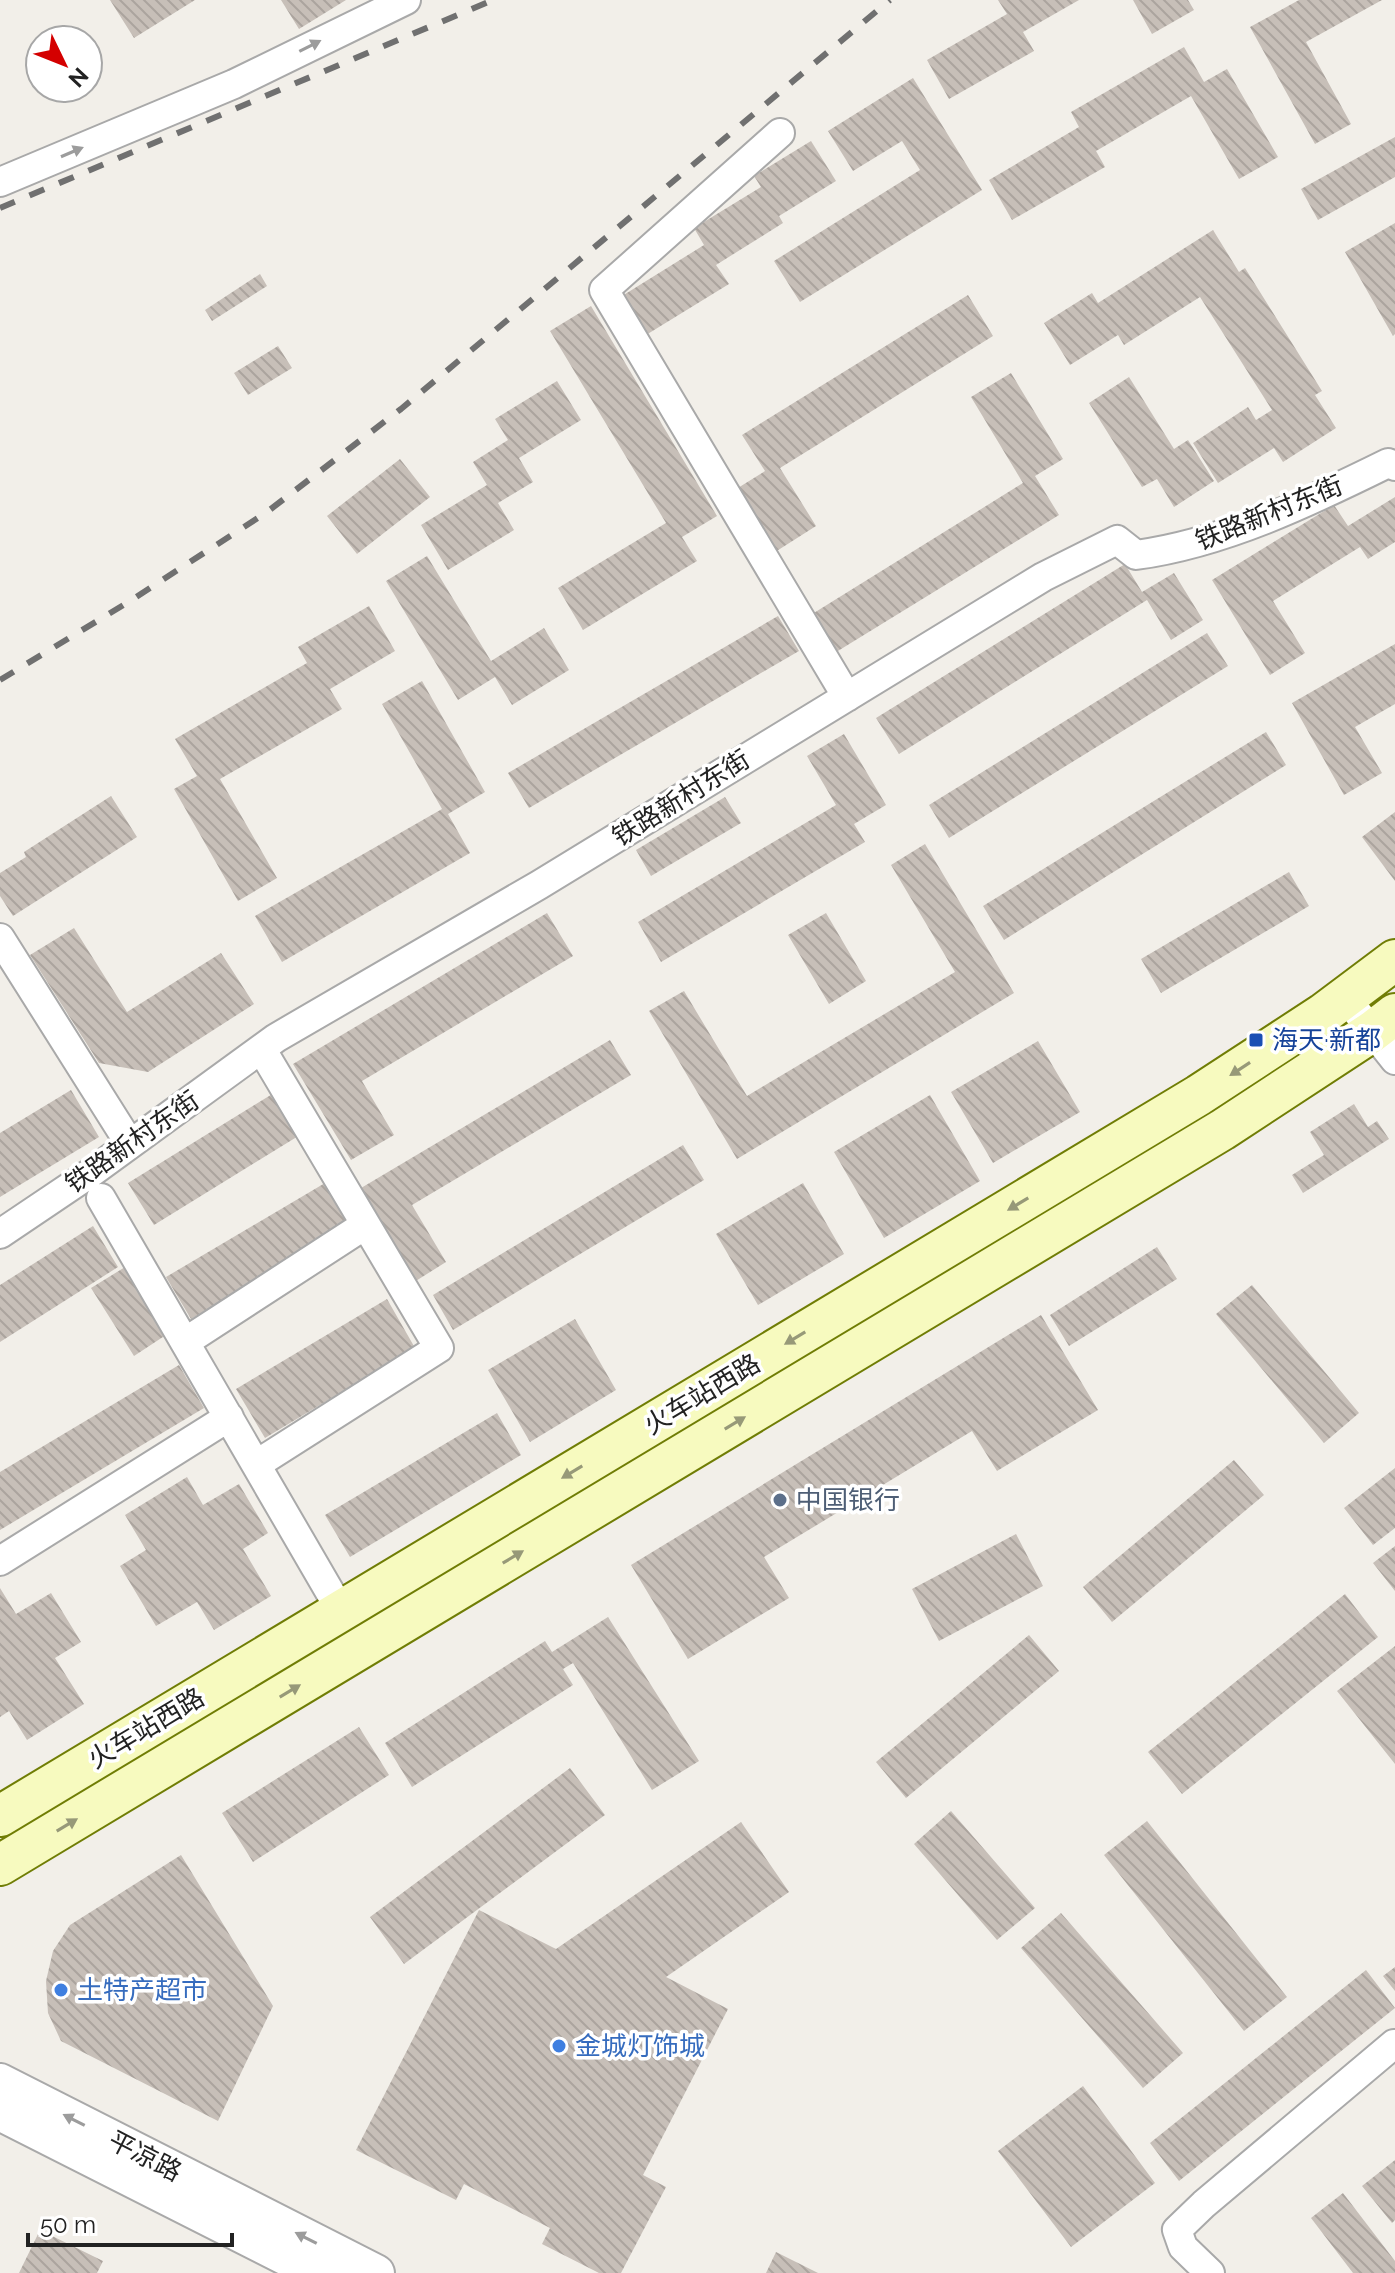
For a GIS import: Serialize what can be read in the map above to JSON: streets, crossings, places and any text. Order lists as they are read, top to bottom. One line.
{"streets":{"main road":["火车站西路"],"street":["铁路新村东街","平凉路"]},"places":{"transit":["海天·新都"],"other":["中国银行","土特产超市","金城灯饰城"]},"scale_bar":"50 m","north":"bottom right"}
